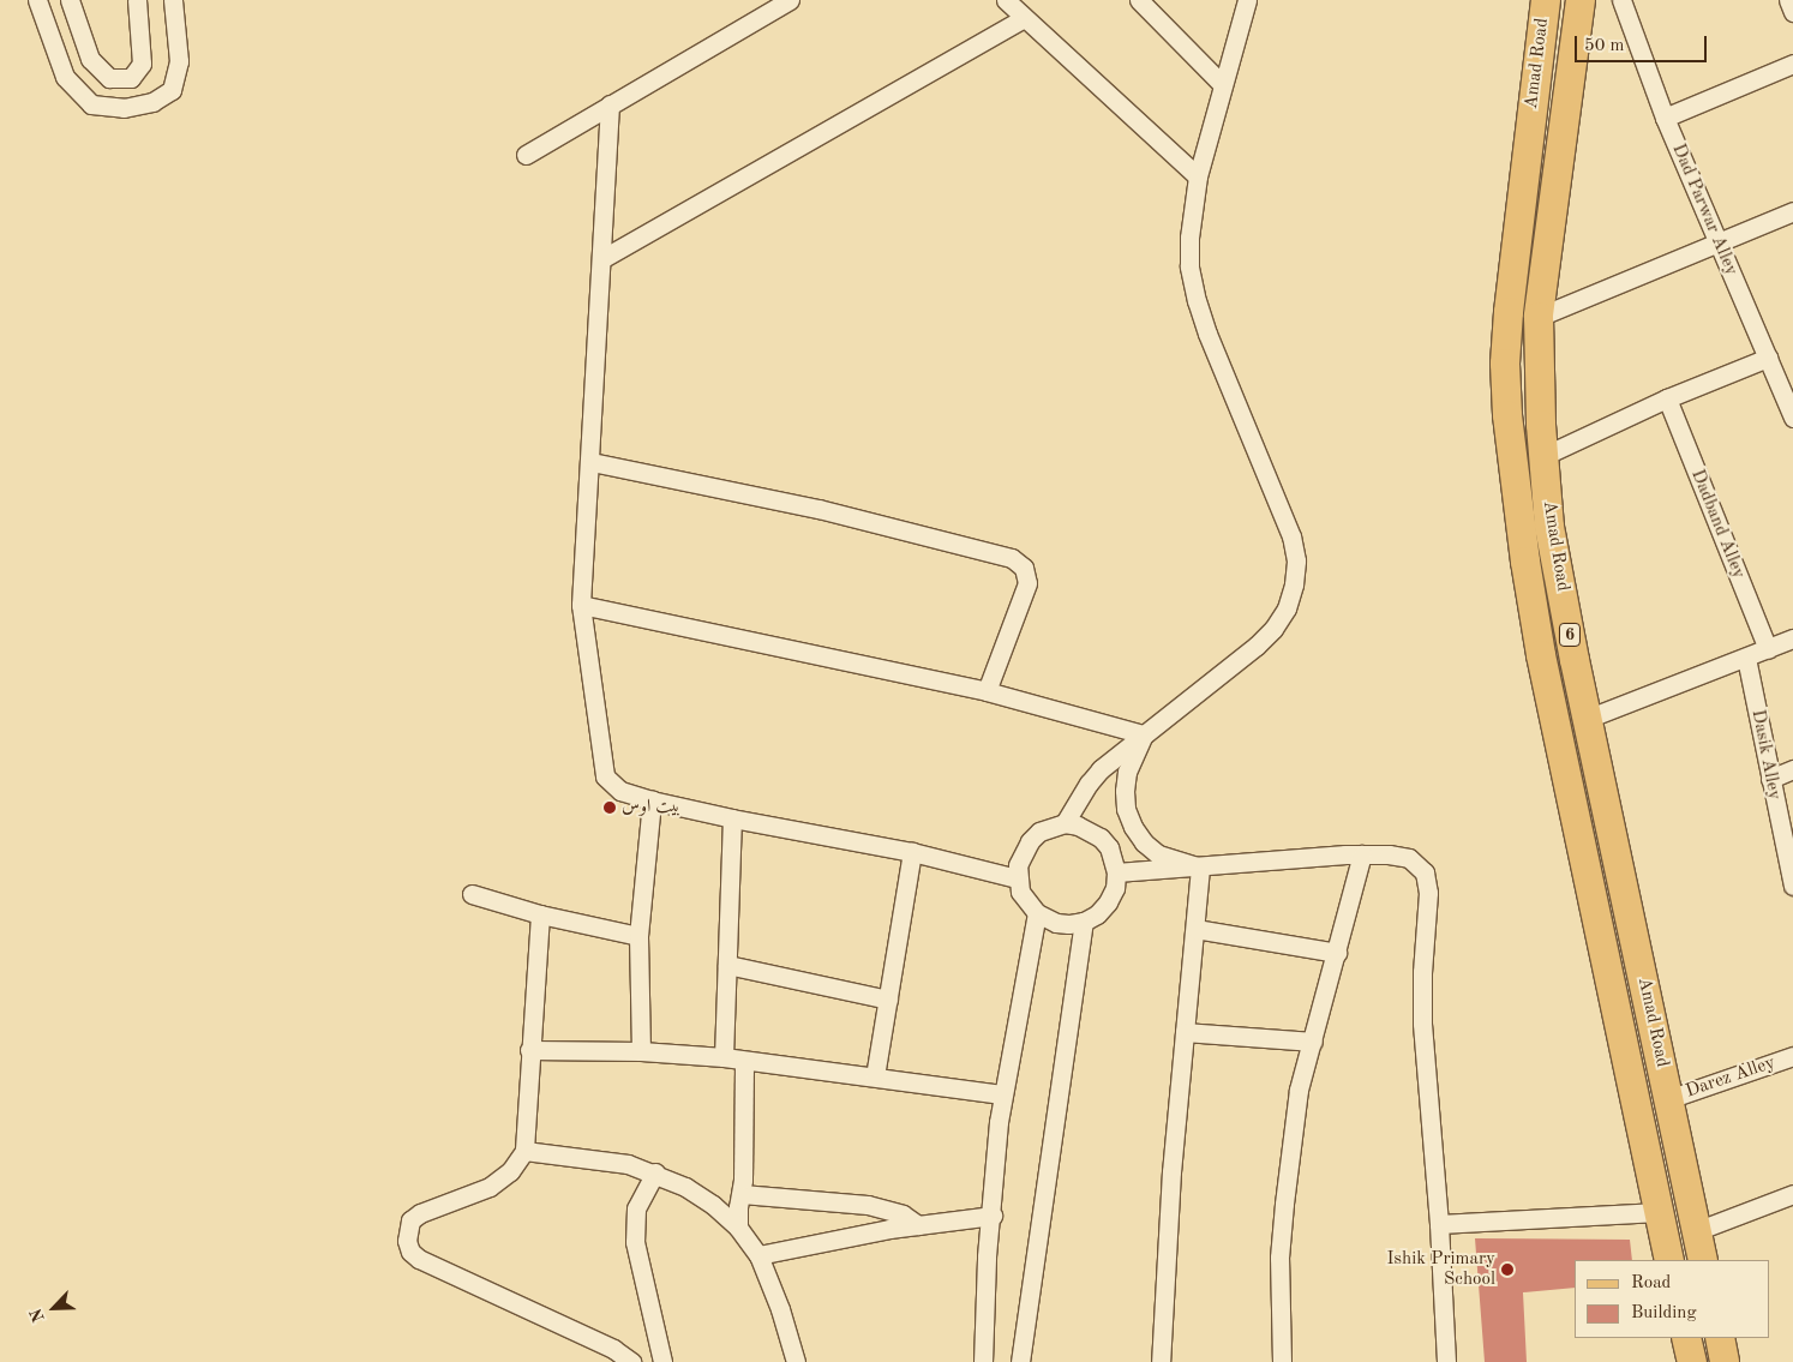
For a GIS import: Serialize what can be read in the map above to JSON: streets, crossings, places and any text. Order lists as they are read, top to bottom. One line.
{"streets":{"main road":["Amad Road","6"],"street":["Dad Parwar Alley","Dadband Alley","Dasik Alley","Darez Alley"]},"crossings":[["Amad Road","Darez Alley"]],"places":["بيت اوس","Ishik Primary School"],"legend":["Road","Building"],"scale_bar":"50 m","north":"bottom left"}
